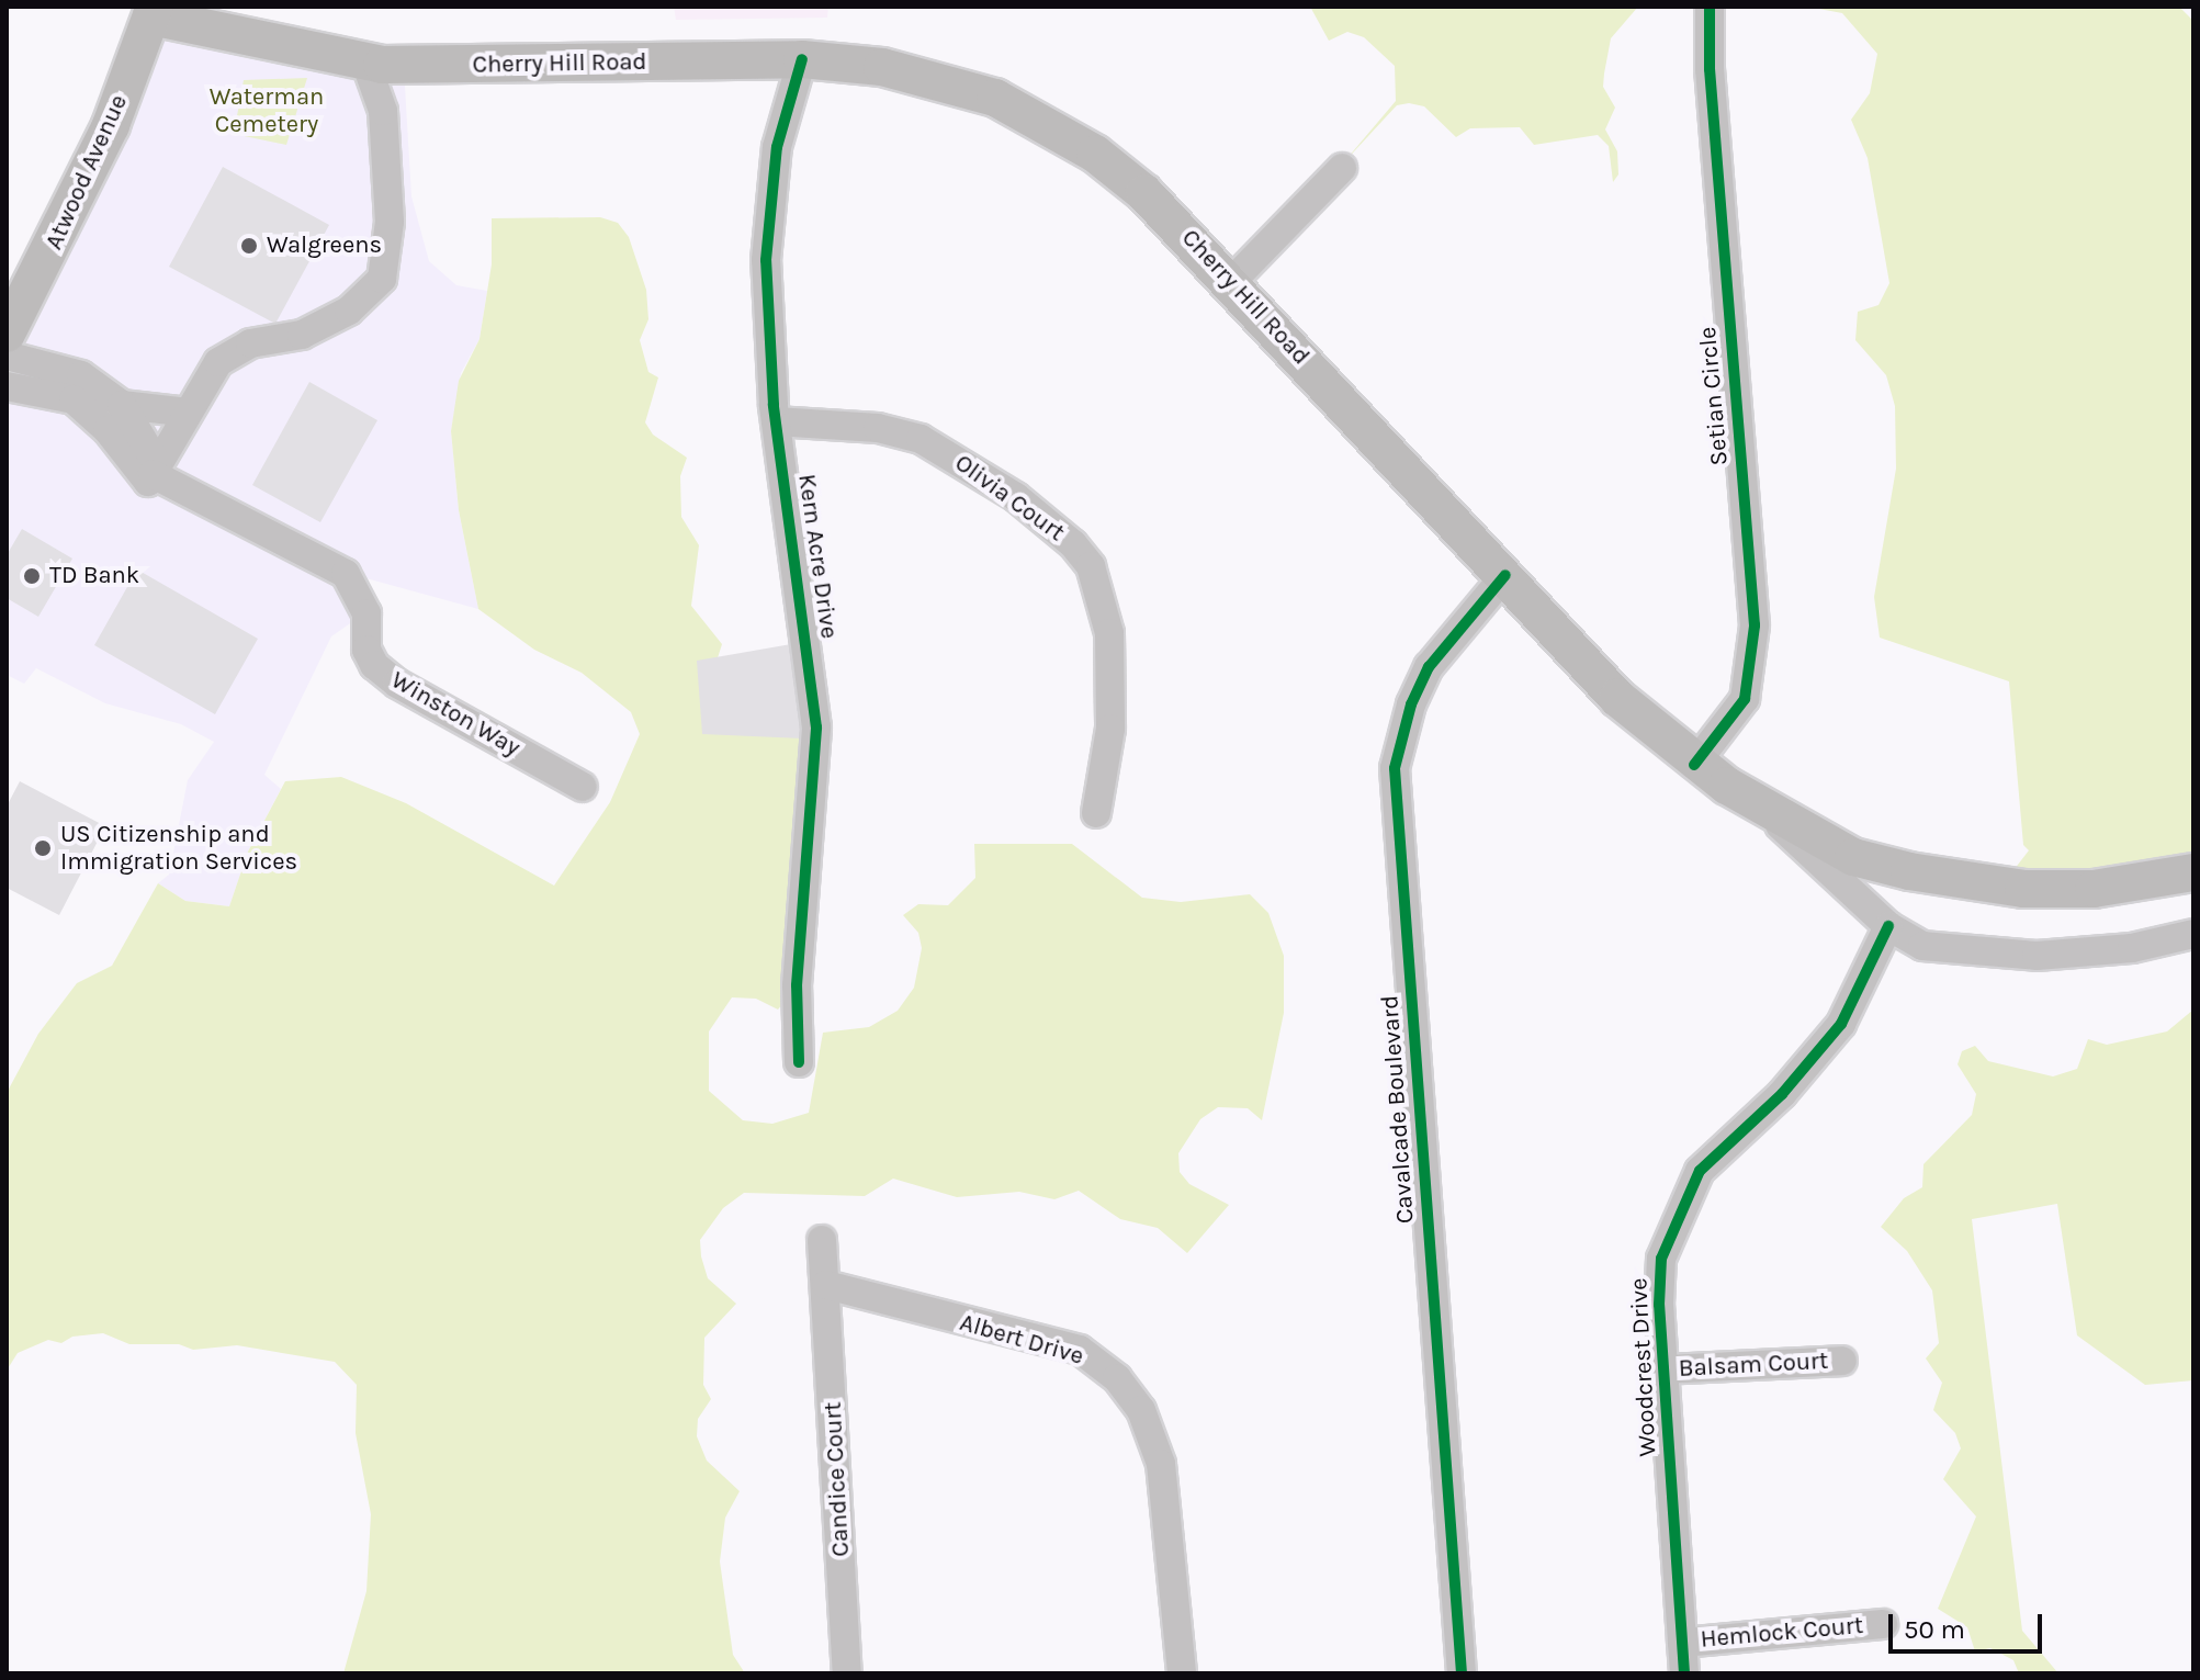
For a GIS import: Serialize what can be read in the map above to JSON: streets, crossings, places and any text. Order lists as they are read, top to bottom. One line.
{"streets":{"main road":["Cherry Hill Road","Atwood Avenue"],"street":["Setian Circle","Olivia Court","Kern Acre Drive","Winston Way","Cavalcade Boulevard","Albert Drive","Balsam Court","Woodcrest Drive","Candice Court","Hemlock Court"]},"crossings":[["Cherry Hill Road","Atwood Avenue"],["Cherry Hill Road","Setian Circle"],["Cherry Hill Road","Kern Acre Drive"],["Cherry Hill Road","Cavalcade Boulevard"],["Olivia Court","Kern Acre Drive"],["Albert Drive","Candice Court"],["Balsam Court","Woodcrest Drive"],["Woodcrest Drive","Hemlock Court"]],"parks":["Waterman Cemetery"],"places":["Walgreens","TD Bank","US Citizenship and Immigration Services"],"scale_bar":"50 m"}
